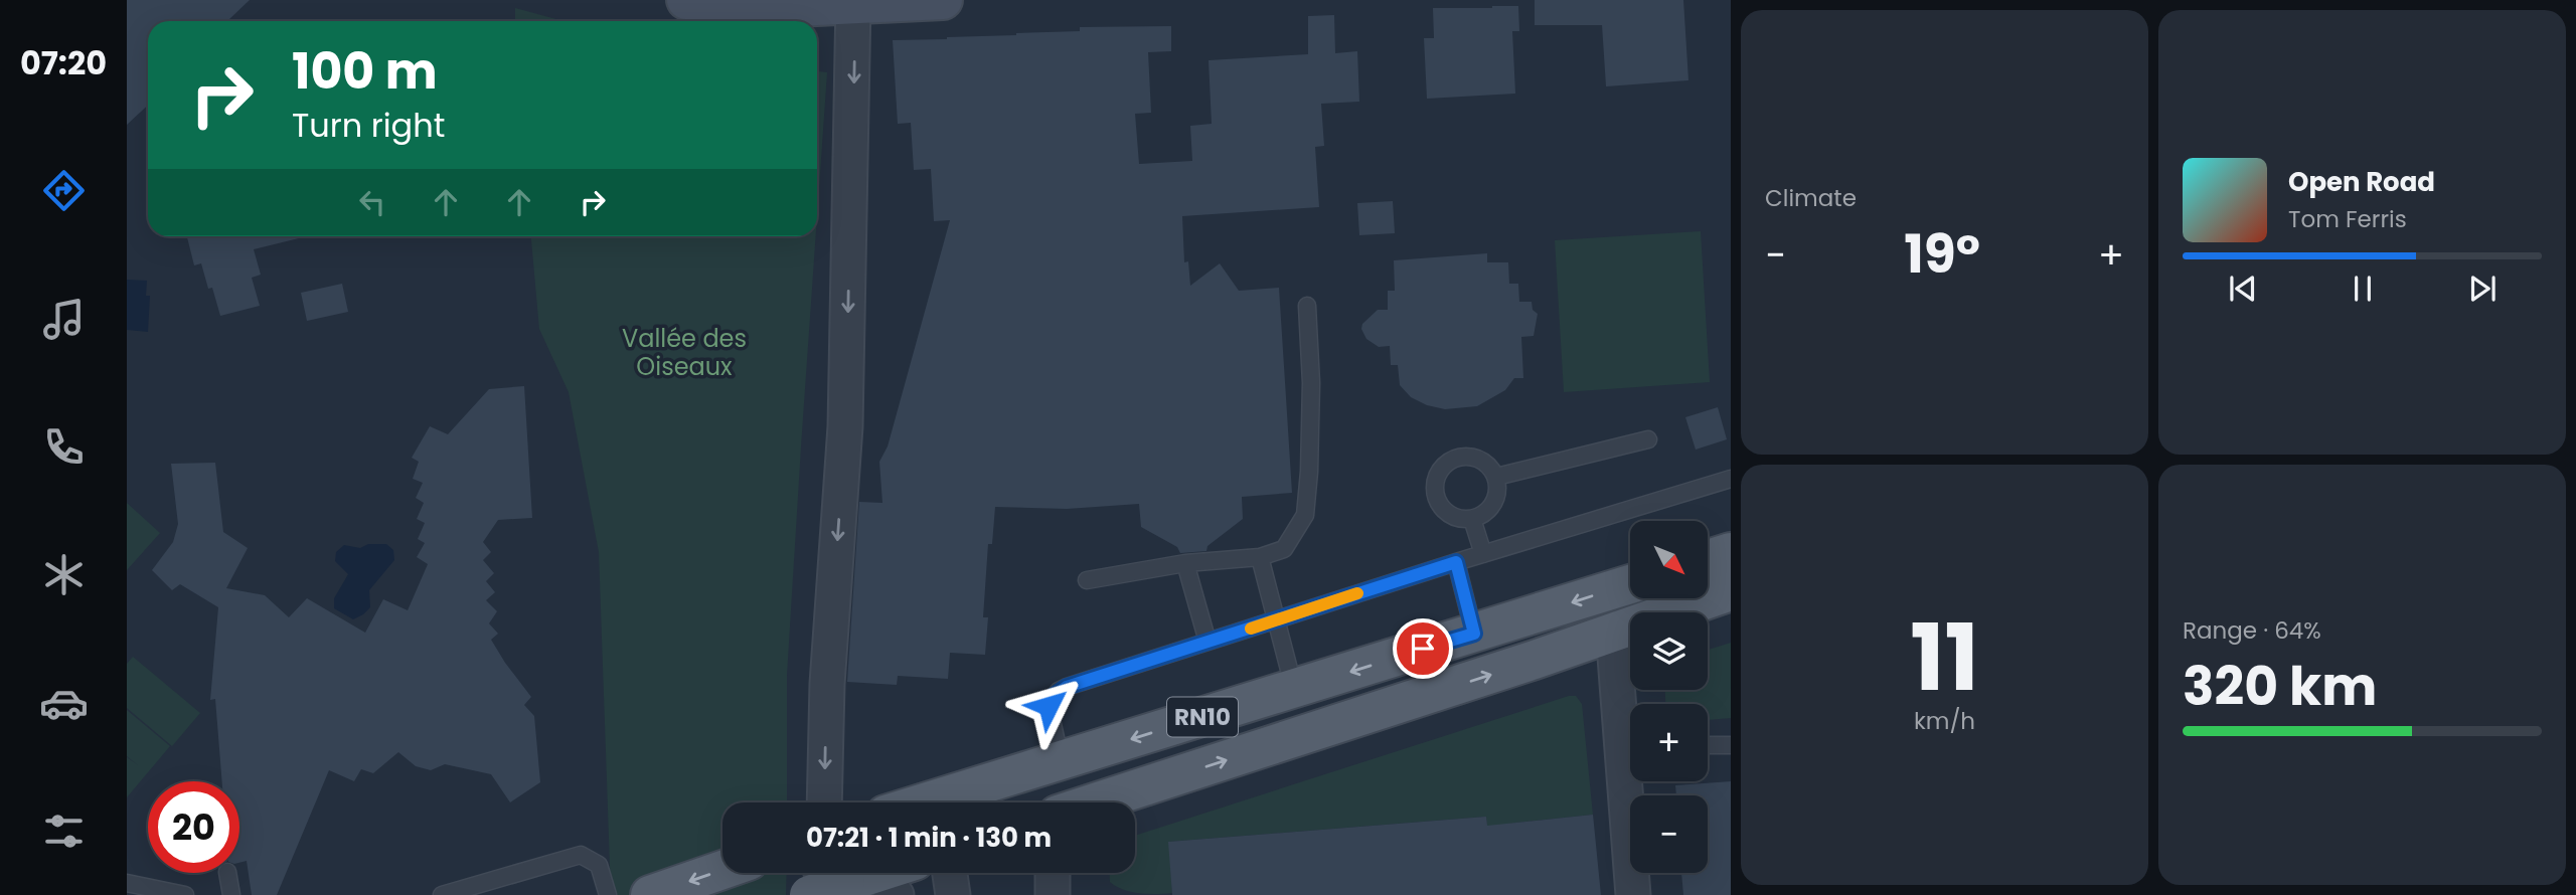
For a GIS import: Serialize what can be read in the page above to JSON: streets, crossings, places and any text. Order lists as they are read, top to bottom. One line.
{"streets":{"main road":["RN10"]},"parks":["Vallée des Oiseaux"],"north":"bottom right","page":{"tabs":"07:20","tile":["Climate",["11","km/h"],["Range · 64%","320 km"]],"turn":["100 m","Turn right"],"song":["Open Road","Tom Ferris"],"heat":["−","19°","+"],"map_buttons":["+","−"],"limit":"20","trip":"07:21 · 1 min · 130 m"}}
